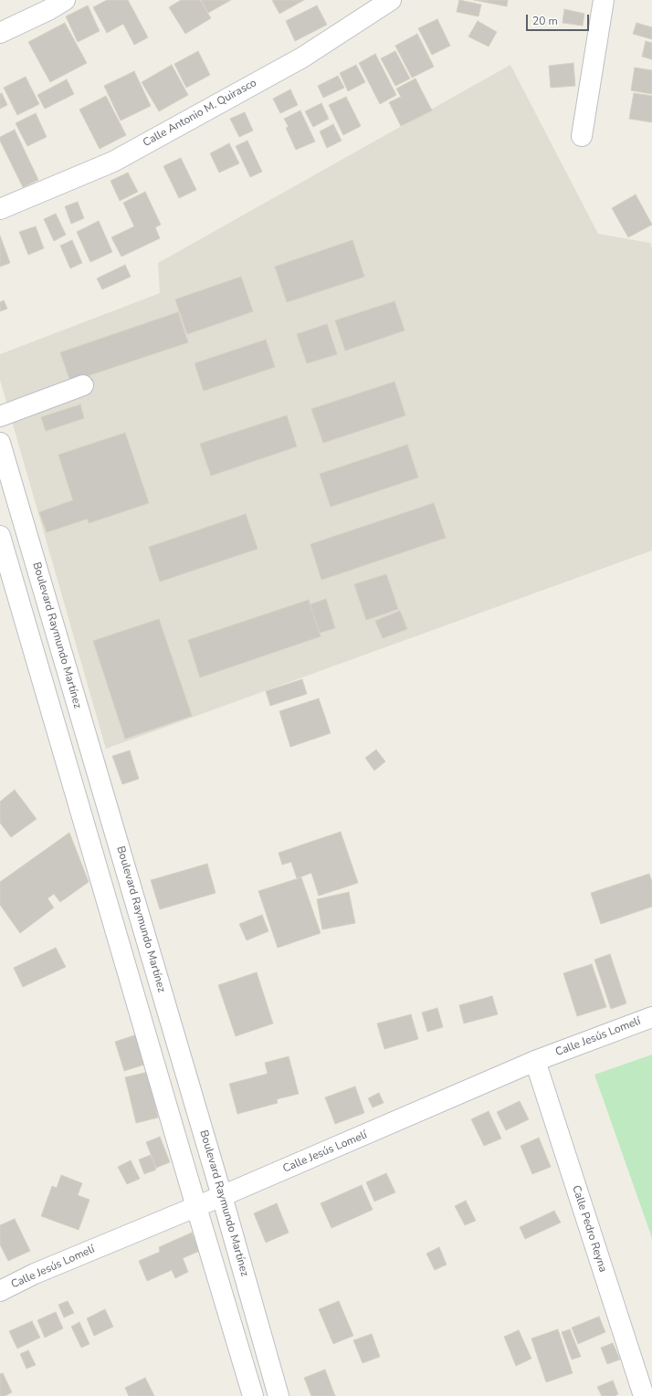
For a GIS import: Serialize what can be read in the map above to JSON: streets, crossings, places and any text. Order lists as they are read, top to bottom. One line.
{"streets":{"street":["Calle Antonio M. Quirasco","Boulevard Raymundo Martínez","Calle Jesús Lomelí","Calle Pedro Reyna"]},"crossings":[["Boulevard Raymundo Martínez","Calle Jesús Lomelí"],["Calle Jesús Lomelí","Calle Pedro Reyna"]],"scale_bar":"20 m"}
